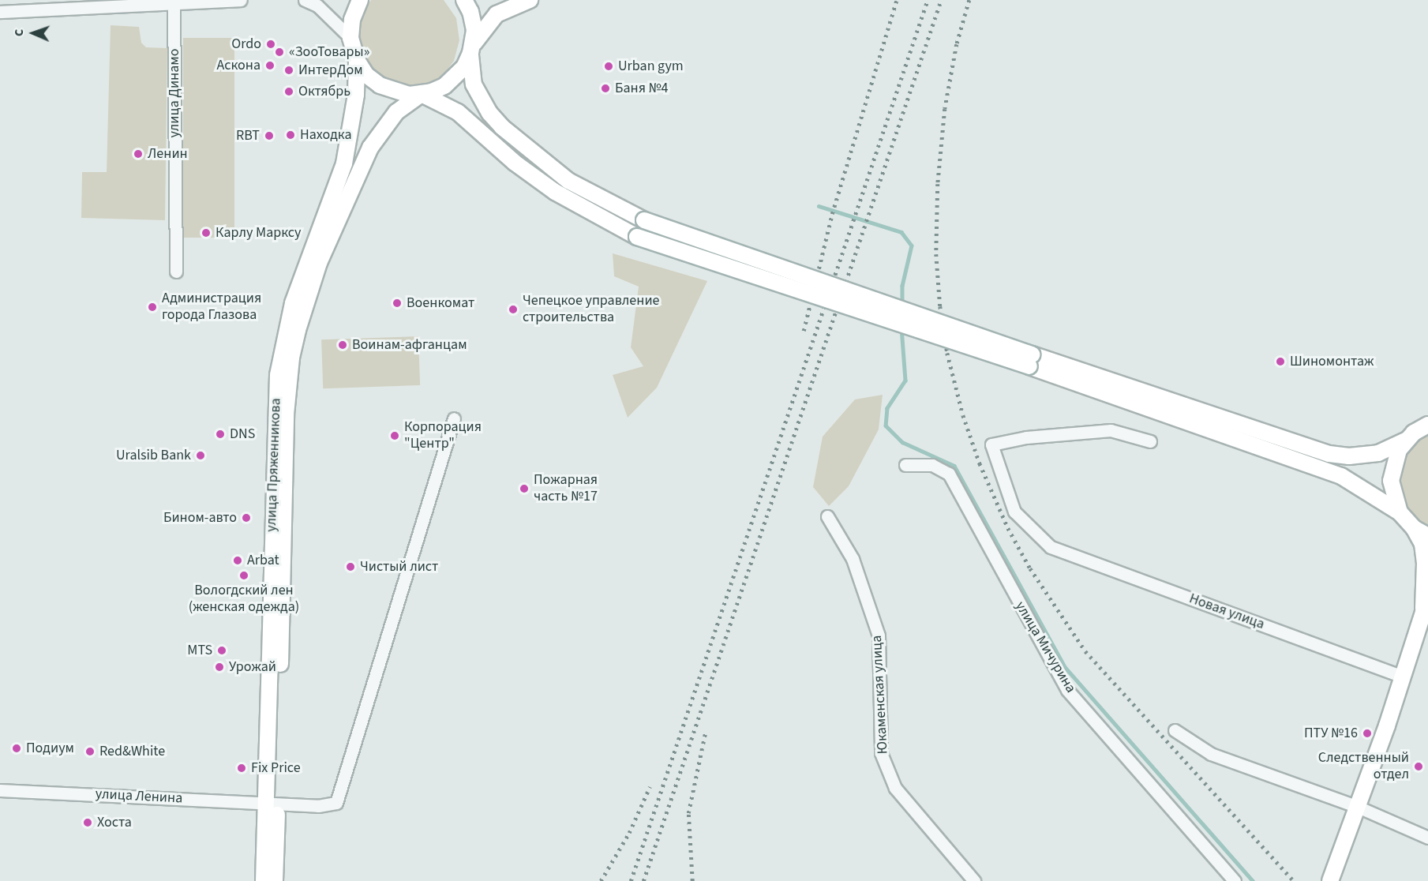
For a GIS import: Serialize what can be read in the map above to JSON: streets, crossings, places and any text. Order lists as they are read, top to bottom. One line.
{"streets":{"main road":["улица Пряженникова"],"street":["улица Динамо","Новая улица","улица Мичурина","Юкаменская улица","улица Ленина"]},"crossings":[["улица Пряженникова","улица Ленина"]],"places":["Ordo","«ЗооТовары»","Аскона","Urban gym","ИнтерДом","Баня №4","Октябрь","Находка","RBT","Ленин","Карлу Марксу","Военкомат","Администрация города Глазова","Чепецкое управление строительства","Воинам-афганцам","Шиномонтаж","DNS","Корпорация \"Центр\"","Uralsib Bank","Пожарная часть №17","Бином-авто","Arbat","Чистый лист","Вологдский лен (женская одежда)","MTS","Урожай","ПТУ №16","Подиум","Red&White","Следственный отдел","Fix Price","Хоста"],"north":"left"}
